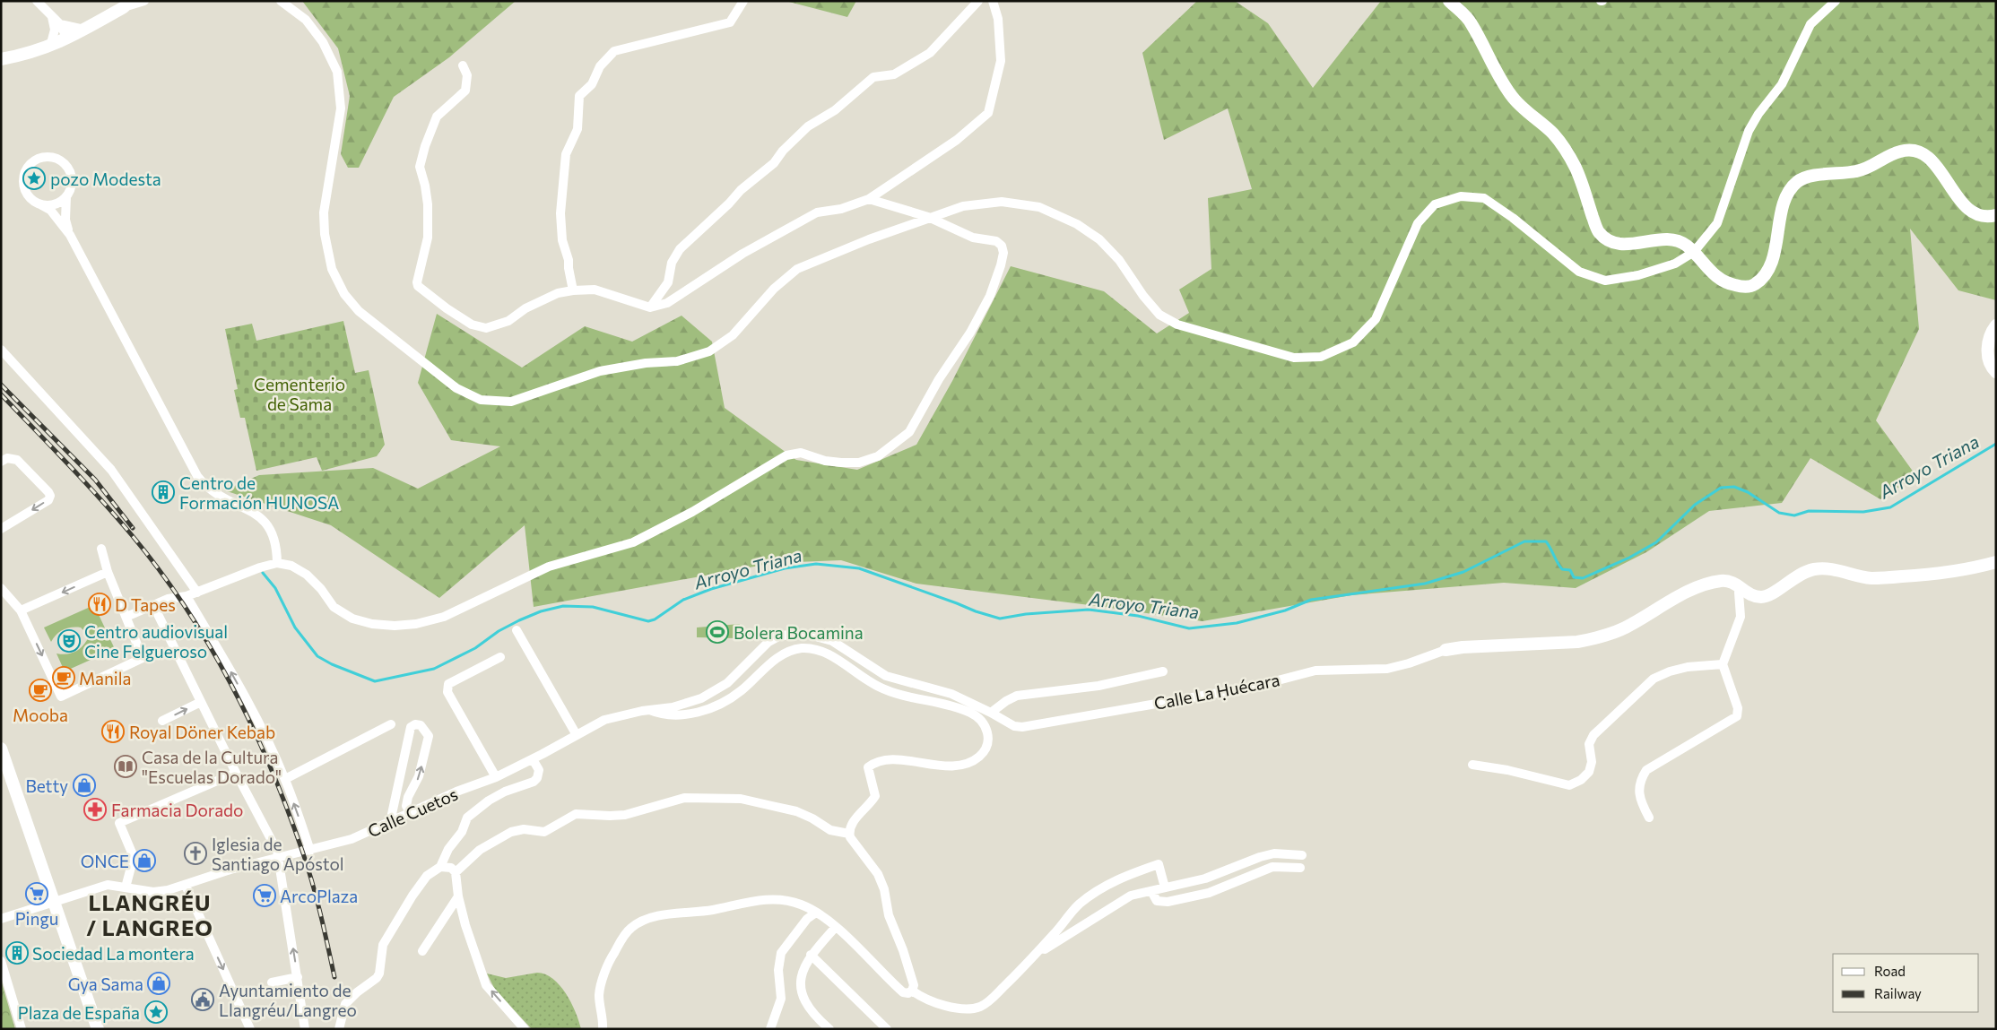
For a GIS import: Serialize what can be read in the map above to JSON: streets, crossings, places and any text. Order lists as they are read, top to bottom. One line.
{"streets":{"street":["Calle La Ḥuécara","Calle Cuetos"]},"crossings":[["Calle La Ḥuécara","Calle Cuetos"]],"districts":["LLANGRÉU / LANGREO"],"water":["Arroyo Triana"],"parks":["Cementerio de Sama"],"places":{"place":["pozo Modesta","Plaza de España"],"building":["Centro de Formación HUNOSA","Sociedad La montera"],"restaurant":["D Tapes","Royal Döner Kebab"],"sports":["Bolera Bocamina"],"theatre":["Centro audiovisual Cine Felgueroso"],"cafe":["Manila","Mooba"],"library":["Casa de la Cultura \"Escuelas Dorado\""],"shop":["Betty","ONCE","Gya Sama"],"pharmacy":["Farmacia Dorado"],"church":["Iglesia de Santiago Apóstol"],"supermarket":["Pingu","ArcoPlaza"],"public building":["Ayuntamiento de Llangréu/Langreo"]},"legend":["Road","Railway"]}
